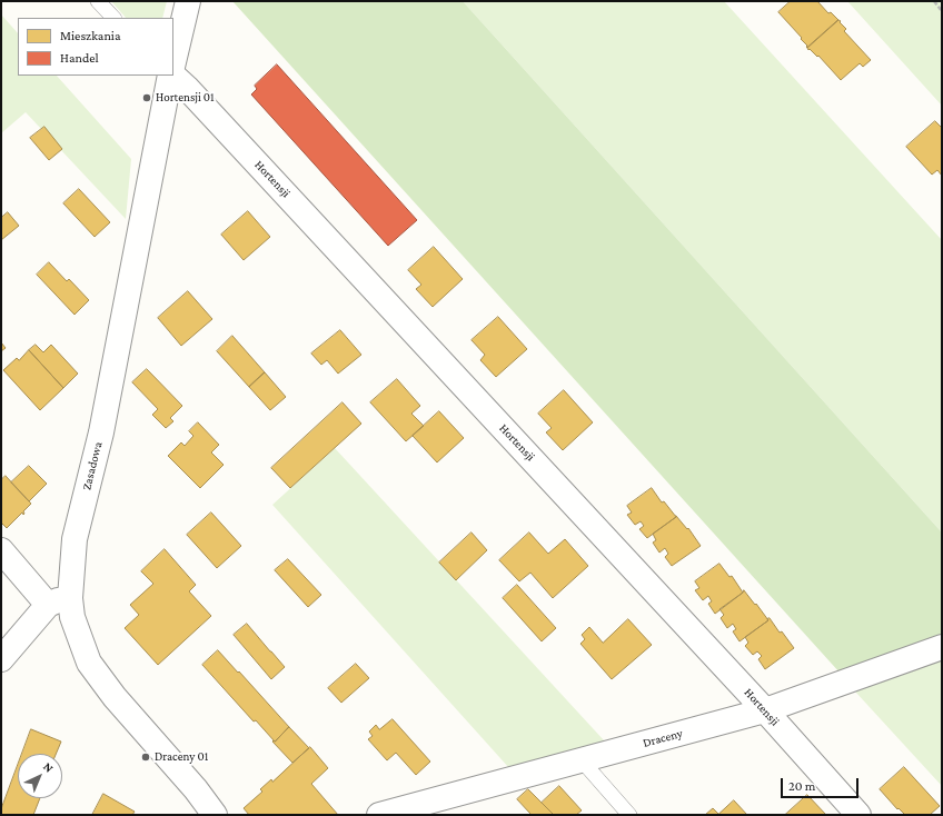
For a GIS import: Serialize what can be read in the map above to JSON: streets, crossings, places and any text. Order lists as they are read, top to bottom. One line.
{"streets":{"street":["Hortensji","Zasadowa","Draceny"]},"crossings":[["Hortensji","Draceny"]],"places":["Hortensji 01","Draceny 01"],"legend":["Mieszkania","Handel"],"scale_bar":"20 m","north":"top right"}
